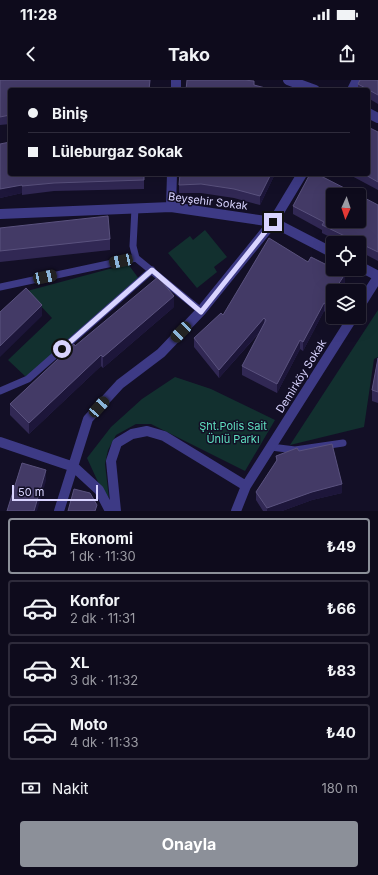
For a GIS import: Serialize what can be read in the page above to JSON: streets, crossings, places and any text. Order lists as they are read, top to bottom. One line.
{"streets":{"street":["Beyşehir Sokak","Demirköy Sokak"]},"parks":["Şht.Polis Sait Ünlü Parkı"],"scale_bar":"50 m","north":"bottom","page":{"status":"11:28","header":"Tako","banner":["Biniş","Lüleburgaz Sokak"],"scale":"50 m","list":[{"name":"Ekonomi","note":"1 dk · 11:30","value":"₺49"},{"name":"Konfor","note":"2 dk · 11:31","value":"₺66"},{"name":"XL","note":"3 dk · 11:32","value":"₺83"},{"name":"Moto","note":"4 dk · 11:33","value":"₺40"}],"pay":["Nakit","180 m"],"buttons":"Onayla"}}
